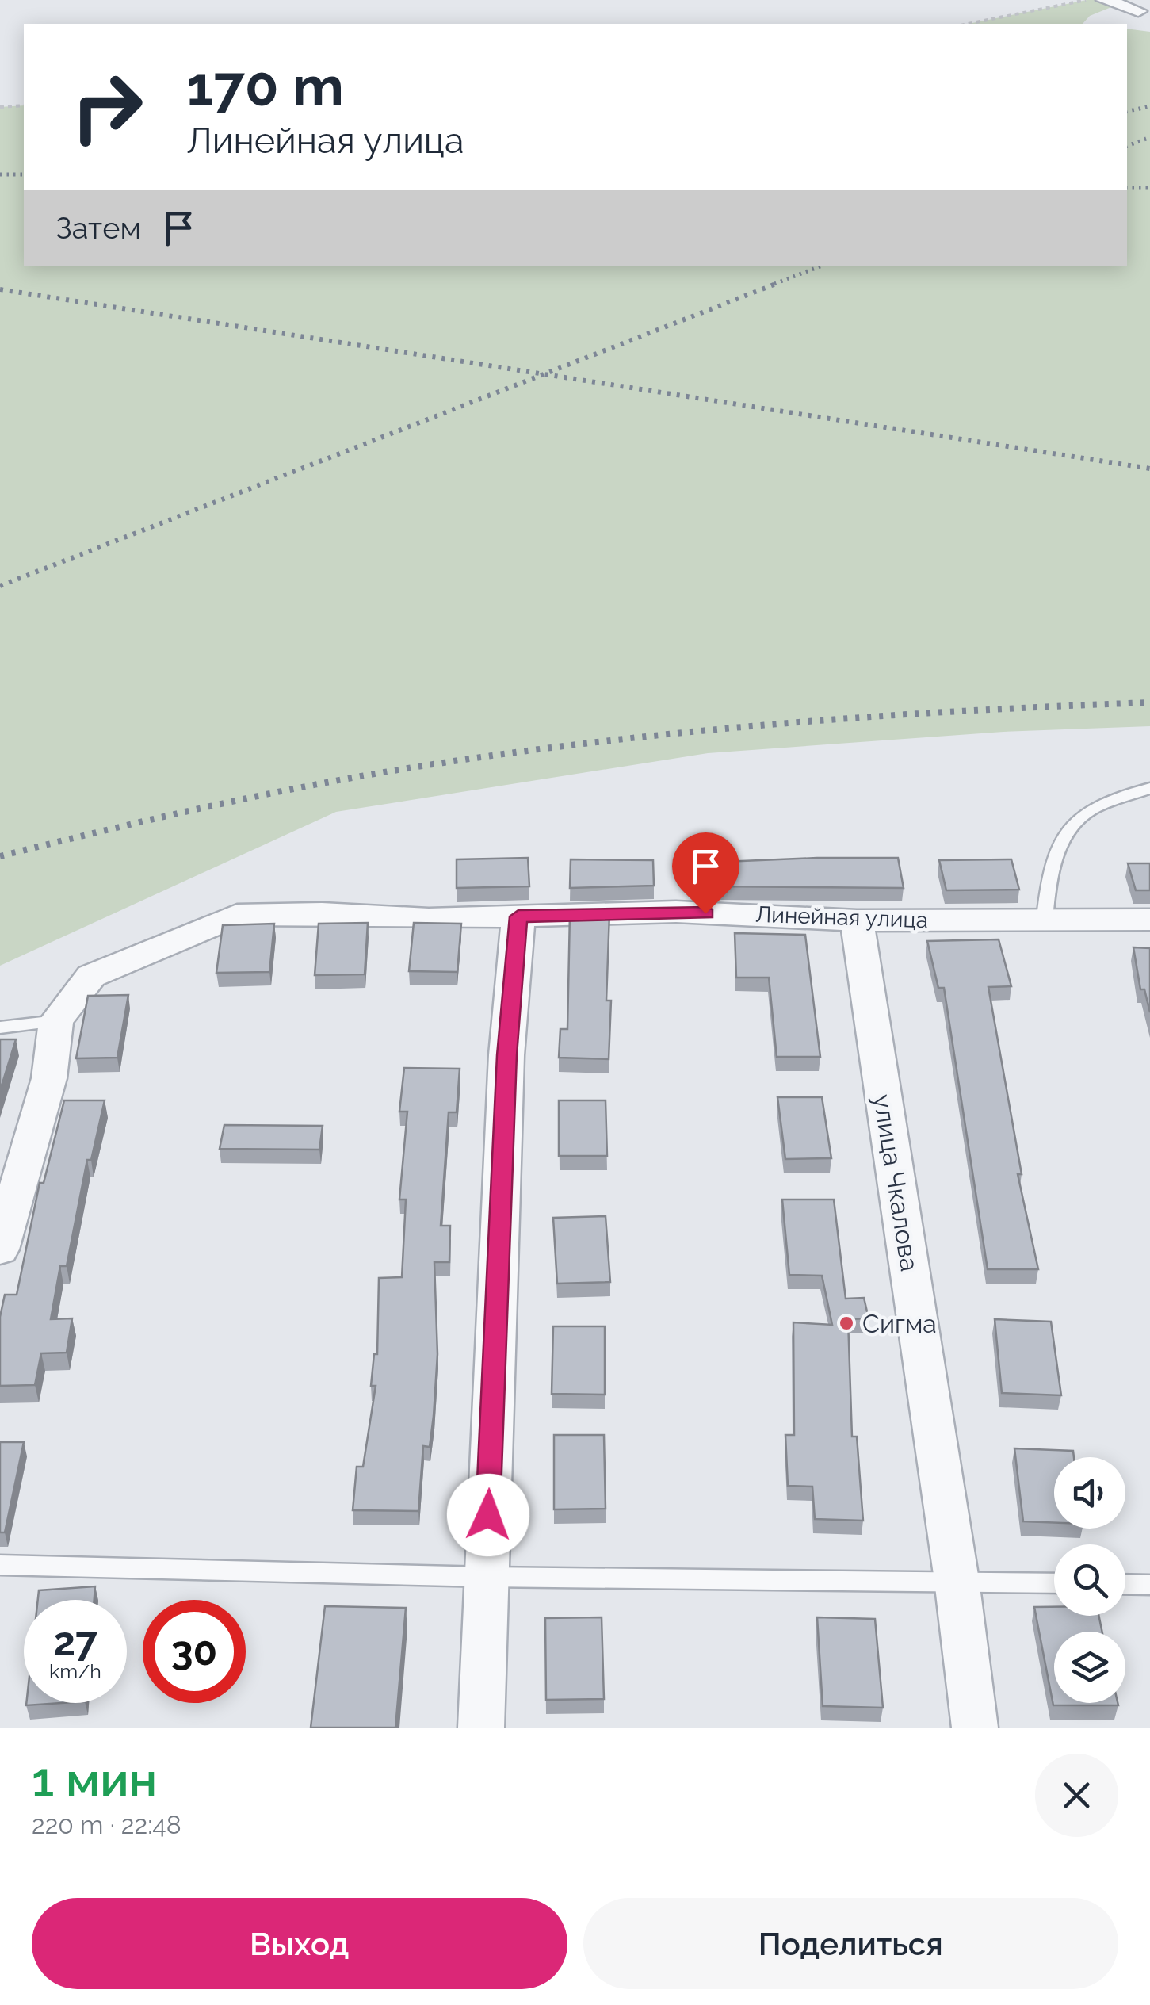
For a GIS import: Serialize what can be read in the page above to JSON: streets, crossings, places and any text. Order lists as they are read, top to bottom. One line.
{"streets":{"street":["Линейная улица","улица Чкалова"]},"crossings":[["Линейная улица","улица Чкалова"]],"places":["Сигма"],"page":{"turn":["170 m","Линейная улица"],"then":"Затем","speed":"27 km/h","limit":"30","heading":["1 мин","220 m · 22:48"],"buttons":["Выход","Поделиться"]}}
